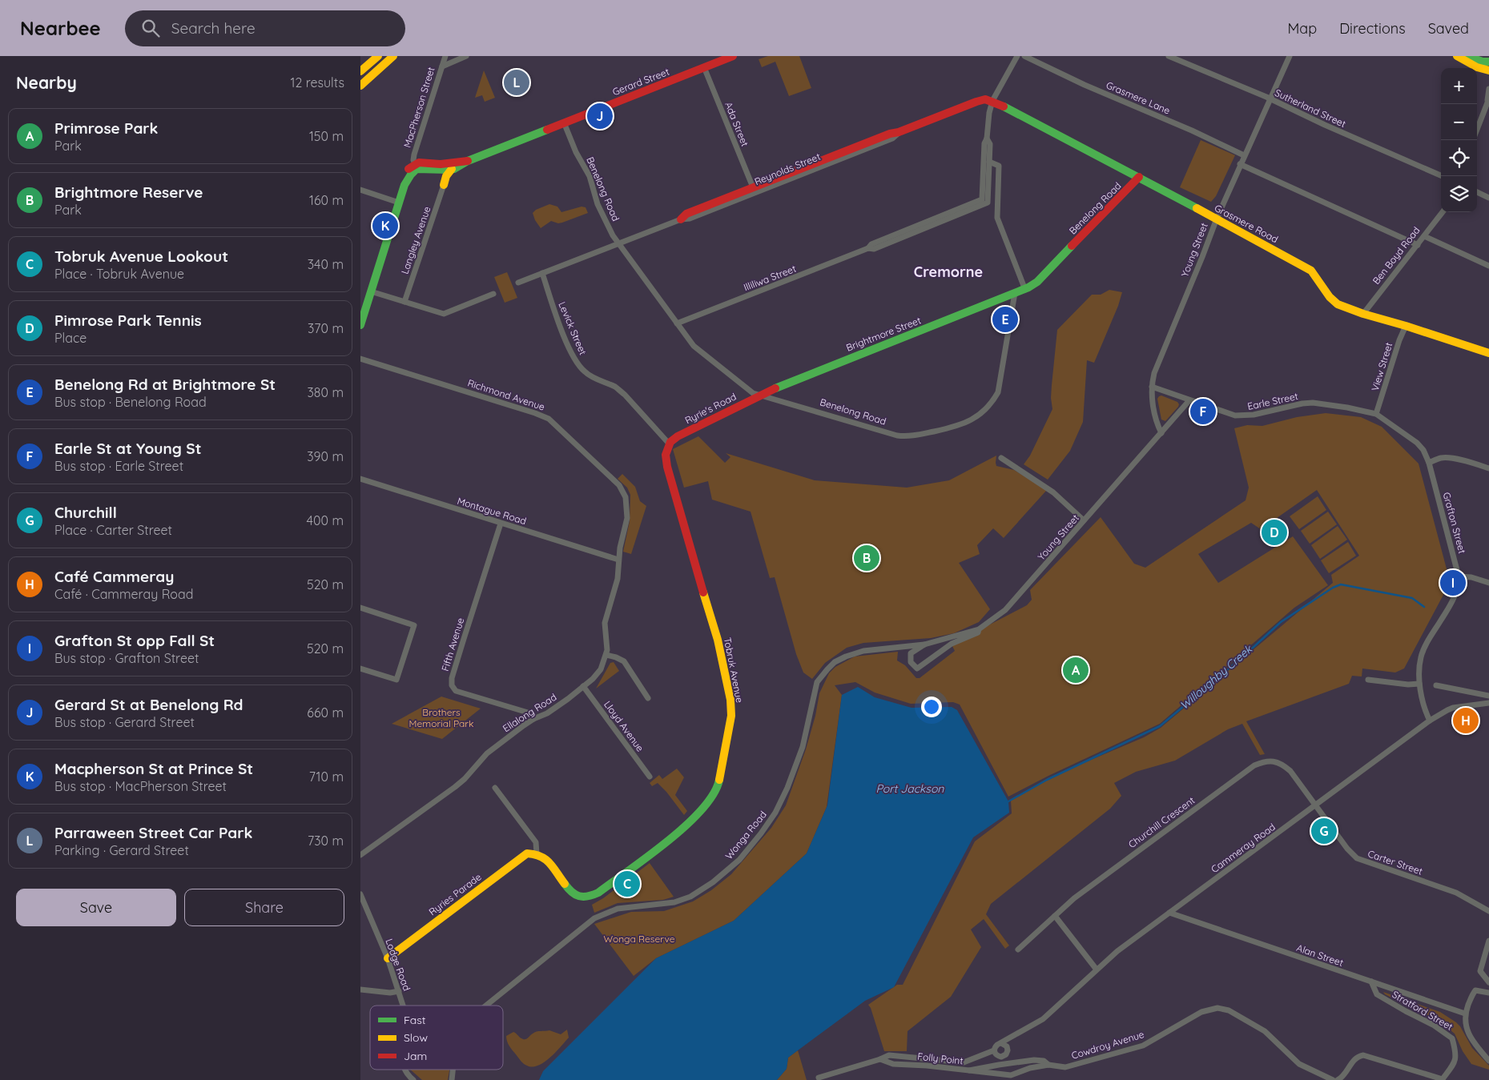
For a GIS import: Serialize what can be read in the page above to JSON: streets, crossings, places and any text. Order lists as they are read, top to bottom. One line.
{"streets":{"main road":["Gerard Street","Reynolds Street","Benelong Road","Grasmere Road","Brightmore Street","Ryrie's Road","Tobruk Avenue","Ryries Parade"],"street":["Grasmere Lane","MacPherson Street","Sutherland Street","Ada Street","Langley Avenue","Young Street","Ben Boyd Road","Illiliwa Street","Levick Street","View Street","Richmond Avenue","Earle Street","Montague Road","Grafton Street","Fifth Avenue","Ellalong Road","Lloyd Avenue","Churchill Crescent","Wonga Road","Cammeray Road","Carter Street","Alan Street","Lodge Road","Stratford Street","Cowdroy Avenue","Folly Point"]},"crossings":[["Gerard Street","MacPherson Street"],["Gerard Street","Ada Street"],["Gerard Street","Benelong Road"],["Grasmere Lane","Young Street"],["Sutherland Street","Young Street"],["Ada Street","Reynolds Street"],["Reynolds Street","Benelong Road"],["Reynolds Street","Grasmere Road"],["Reynolds Street","Illiliwa Street"],["Reynolds Street","Levick Street"],["Benelong Road","Grasmere Road"],["Benelong Road","Illiliwa Street"],["Benelong Road","Brightmore Street"],["Benelong Road","Ryrie's Road"],["Grasmere Road","Young Street"],["Grasmere Road","Ben Boyd Road"],["Grasmere Road","Illiliwa Street"],["Grasmere Road","View Street"],["Young Street","Earle Street"],["Young Street","Wonga Road"],["Levick Street","Ryrie's Road"],["Levick Street","Tobruk Avenue"],["Brightmore Street","Ryrie's Road"],["View Street","Earle Street"],["Richmond Avenue","Montague Road"],["Richmond Avenue","Ellalong Road"],["Earle Street","Grafton Street"],["Ryrie's Road","Tobruk Avenue"],["Montague Road","Fifth Avenue"],["Montague Road","Ellalong Road"],["Grafton Street","Cammeray Road"],["Fifth Avenue","Ellalong Road"],["Tobruk Avenue","Ryries Parade"],["Ellalong Road","Lloyd Avenue"],["Churchill Crescent","Cammeray Road"],["Churchill Crescent","Carter Street"],["Cammeray Road","Carter Street"],["Cammeray Road","Alan Street"],["Cammeray Road","Cowdroy Avenue"],["Cammeray Road","Folly Point"],["Ryries Parade","Lodge Road"],["Alan Street","Stratford Street"],["Cowdroy Avenue","Folly Point"]],"districts":["Cremorne"],"water":["Willoughby Creek","Port Jackson"],"parks":["Brothers Memorial Park","Wonga Reserve"],"legend":["Fast","Slow","Jam"],"page":{"header":"Nearbee","search":"Search here","nav":["Map","Directions","Saved"],"heading":["Nearby","12 results"],"map_buttons":["+","−"],"pins":["L","J","K","E","F","D","B","I","A","H","G","C"],"list":[{"mark":"A","name":"Primrose Park","note":"Park","value":"150 m"},{"mark":"B","name":"Brightmore Reserve","note":"Park","value":"160 m"},{"mark":"C","name":"Tobruk Avenue Lookout","note":"Place · Tobruk Avenue","value":"340 m"},{"mark":"D","name":"Pimrose Park Tennis","note":"Place","value":"370 m"},{"mark":"E","name":"Benelong Rd at Brightmore St","note":"Bus stop · Benelong Road","value":"380 m"},{"mark":"F","name":"Earle St at Young St","note":"Bus stop · Earle Street","value":"390 m"},{"mark":"G","name":"Churchill","note":"Place · Carter Street","value":"400 m"},{"mark":"H","name":"Café Cammeray","note":"Café · Cammeray Road","value":"520 m"},{"mark":"I","name":"Grafton St opp Fall St","note":"Bus stop · Grafton Street","value":"520 m"},{"mark":"J","name":"Gerard St at Benelong Rd","note":"Bus stop · Gerard Street","value":"660 m"},{"mark":"K","name":"Macpherson St at Prince St","note":"Bus stop · MacPherson Street","value":"710 m"},{"mark":"L","name":"Parraween Street Car Park","note":"Parking · Gerard Street","value":"730 m"}],"buttons":["Save","Share"]}}
